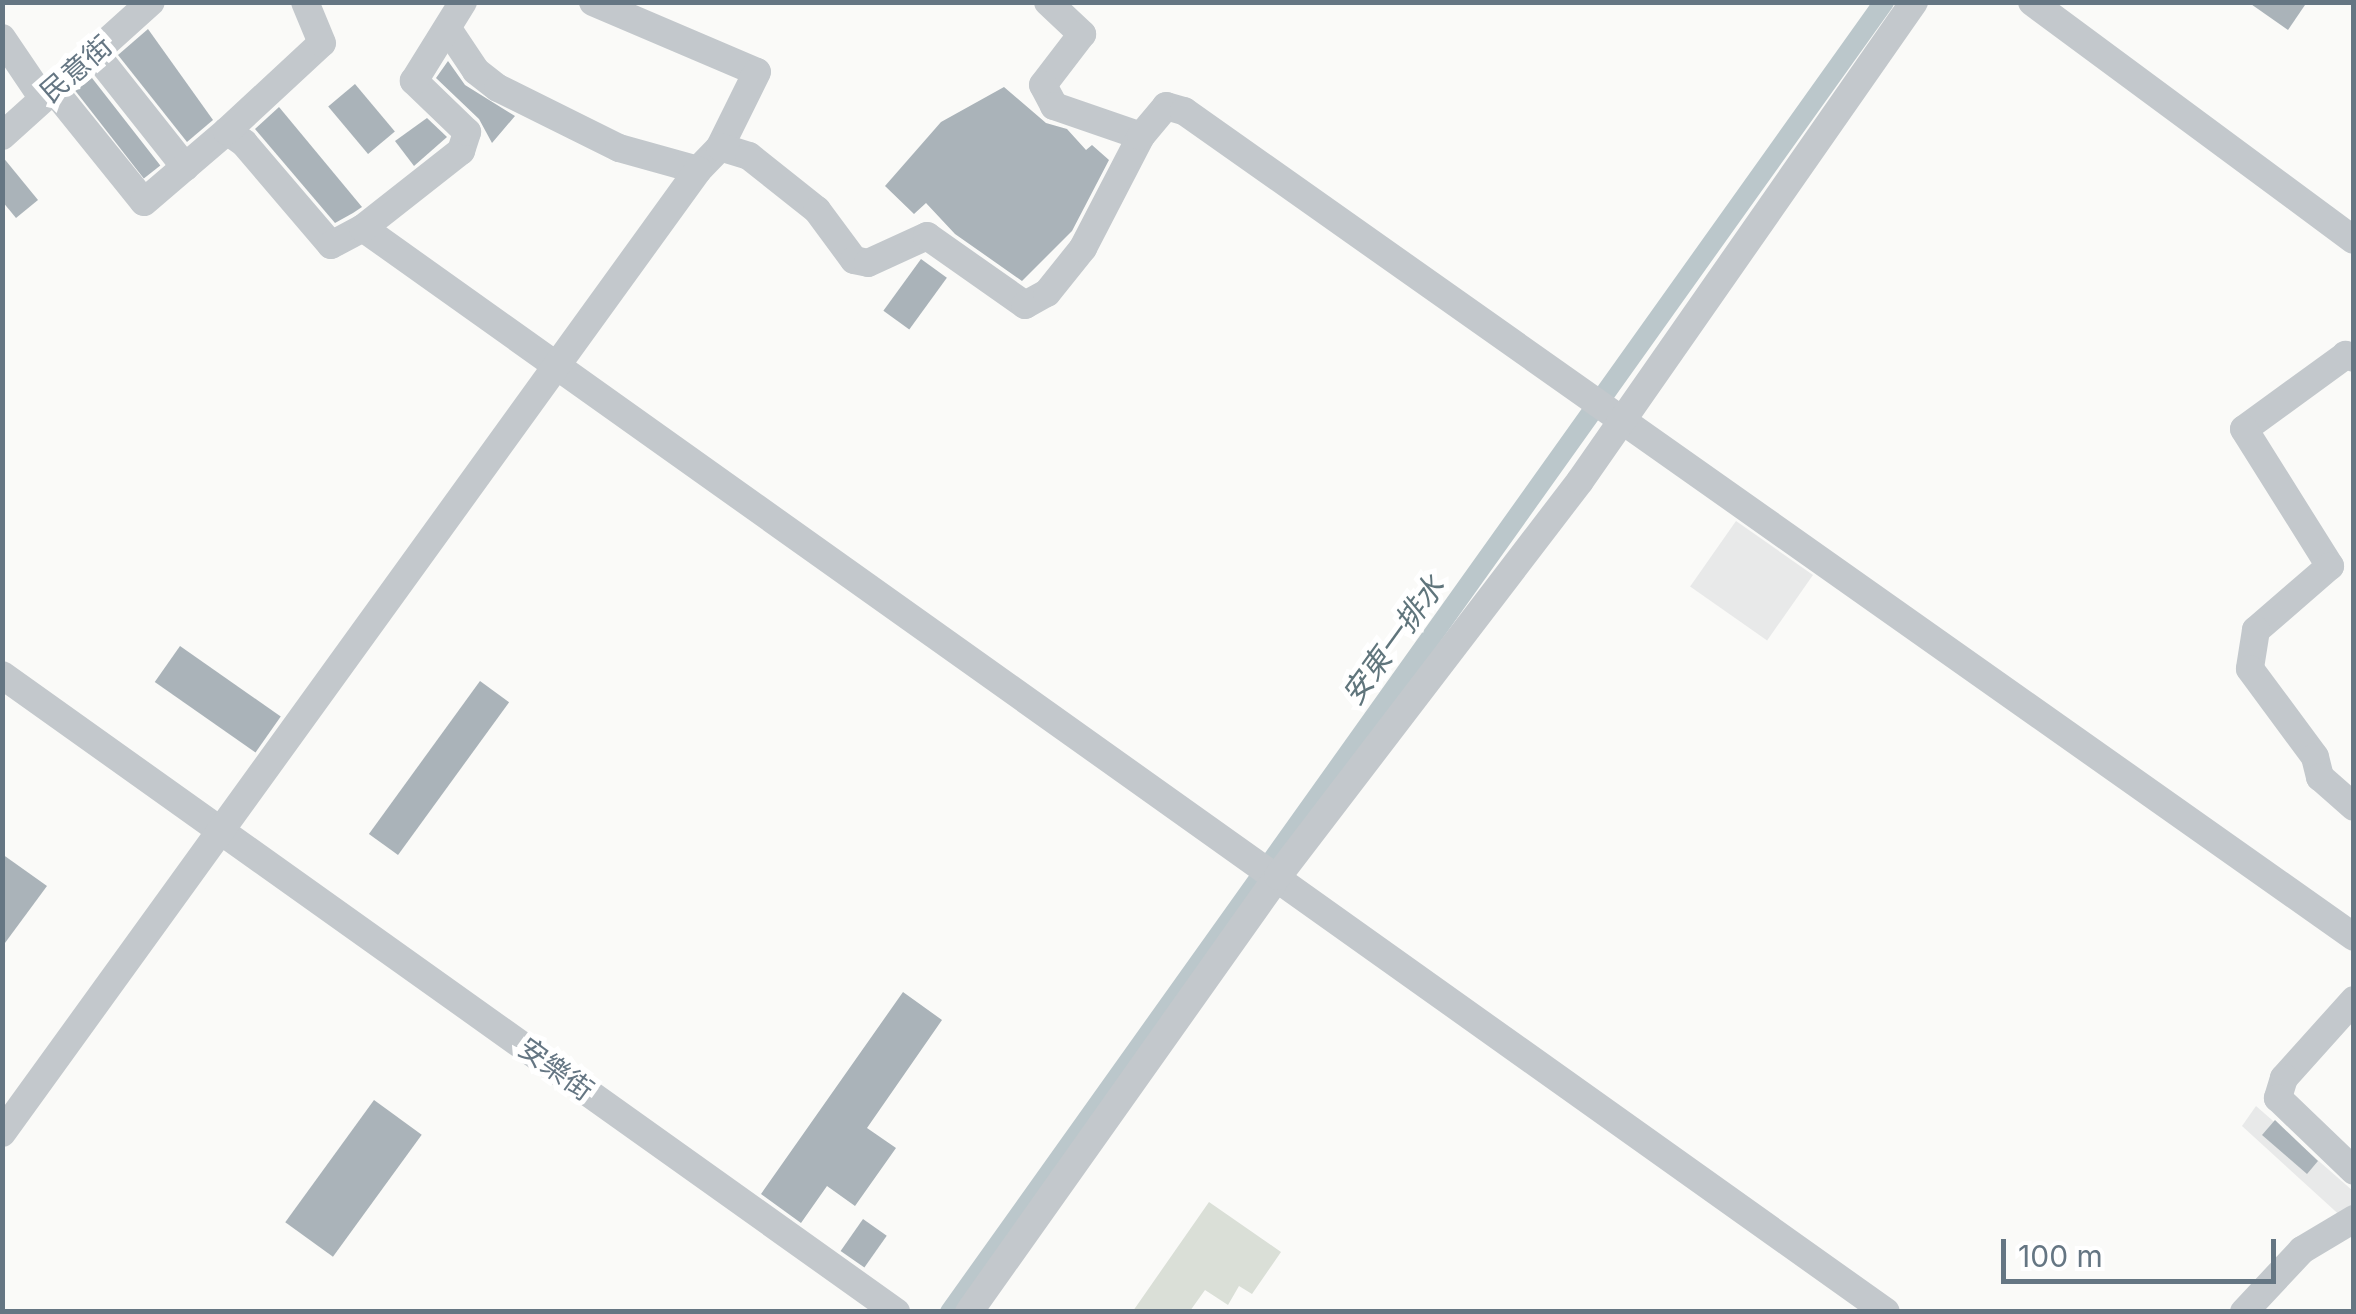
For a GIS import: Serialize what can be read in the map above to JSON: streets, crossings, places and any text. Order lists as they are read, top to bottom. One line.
{"streets":{"street":["民意街","安樂街"]},"water":["安東一排水"],"scale_bar":"100 m"}
